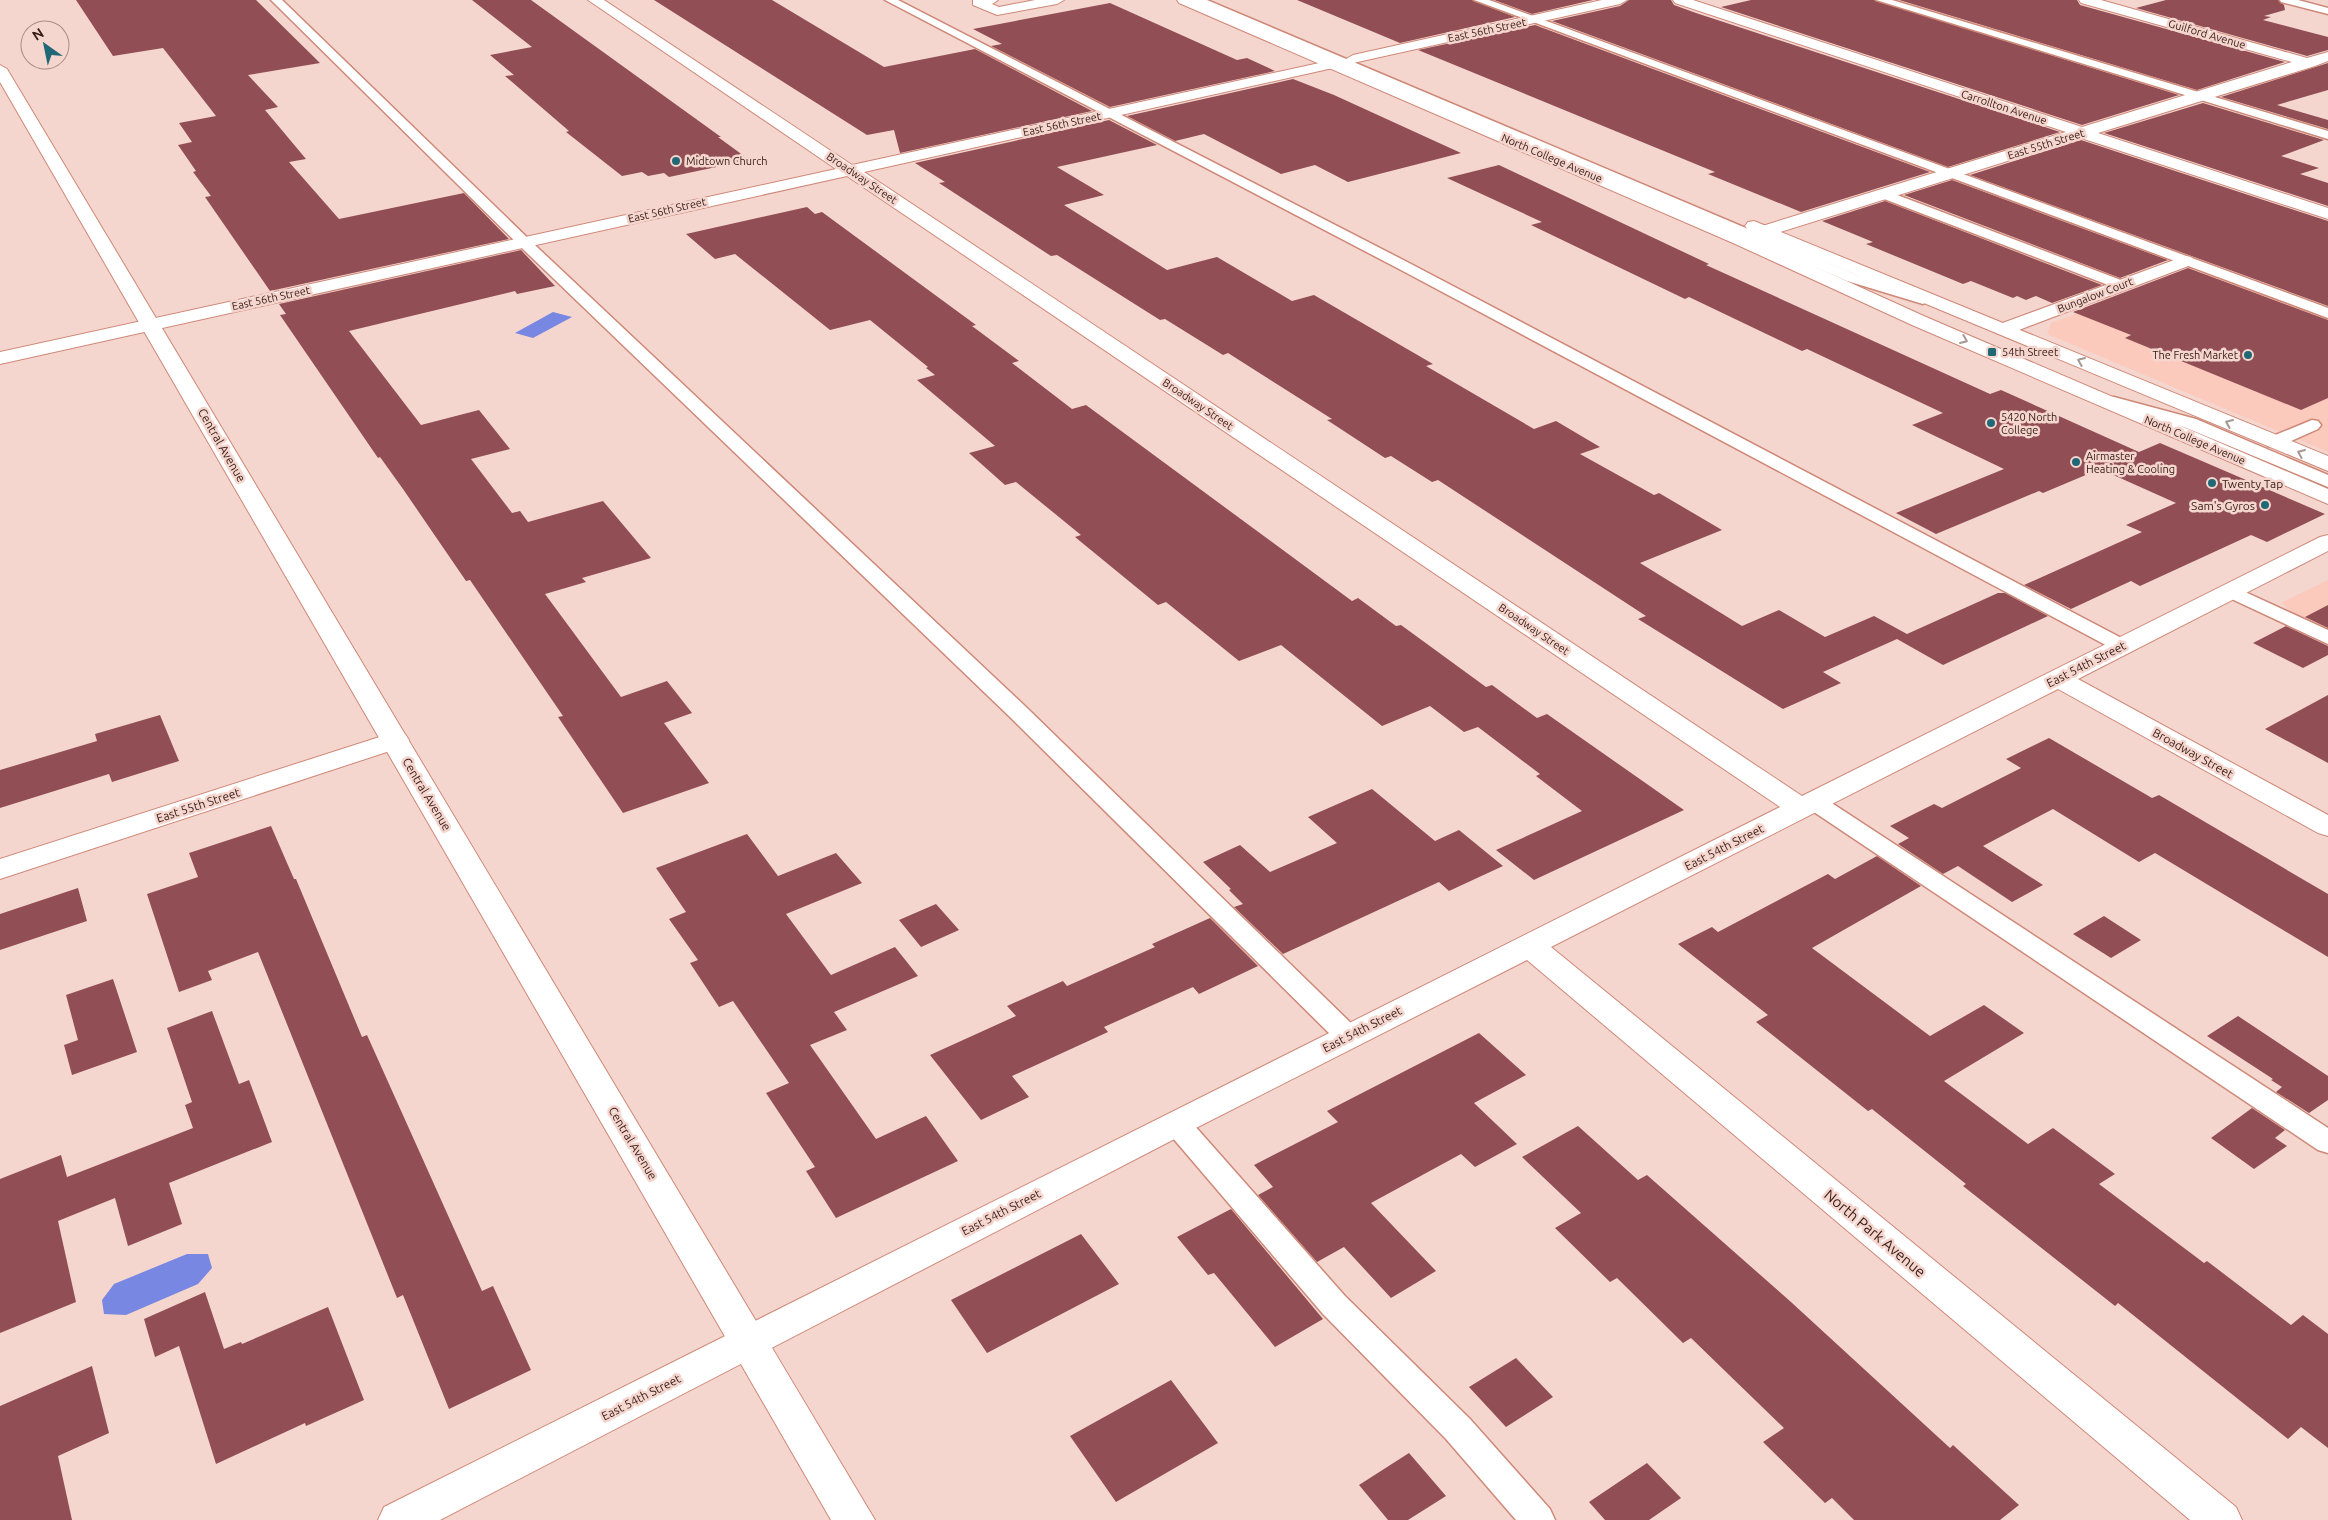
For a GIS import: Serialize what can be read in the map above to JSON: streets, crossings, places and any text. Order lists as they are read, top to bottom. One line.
{"streets":{"street":["East 56th Street","Guilford Avenue","Carrollton Avenue","East 55th Street","North College Avenue","Broadway Street","Bungalow Court","Central Avenue","East 54th Street","North Park Avenue"]},"crossings":[["East 56th Street","North College Avenue"],["East 56th Street","Broadway Street"],["East 56th Street","Central Avenue"],["Guilford Avenue","East 55th Street"],["Carrollton Avenue","East 55th Street"],["East 55th Street","North College Avenue"],["East 55th Street","Central Avenue"],["North College Avenue","Bungalow Court"],["Broadway Street","East 54th Street"],["Central Avenue","East 54th Street"],["East 54th Street","North Park Avenue"]],"places":{"other":["Midtown Church","The Fresh Market","5420 North College","Airmaster Heating & Cooling","Twenty Tap","Sam's Gyros"],"transit":["54th Street"]},"north":"top left"}
